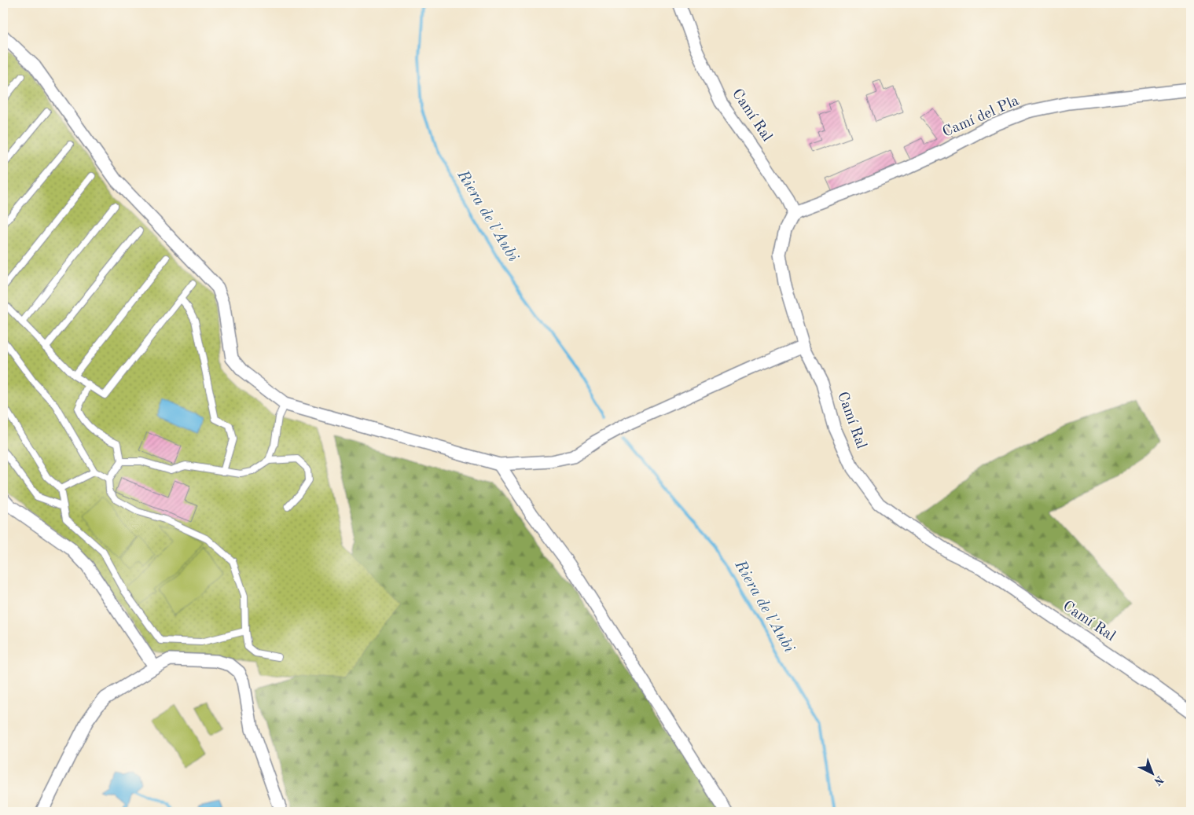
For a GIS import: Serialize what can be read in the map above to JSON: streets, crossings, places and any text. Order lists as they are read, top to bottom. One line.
{"streets":{"street":["Camí Ral","Camí del Pla"]},"crossings":[["Camí Ral","Camí del Pla"]],"water":["Riera de l'Aubi"],"north":"bottom right"}
